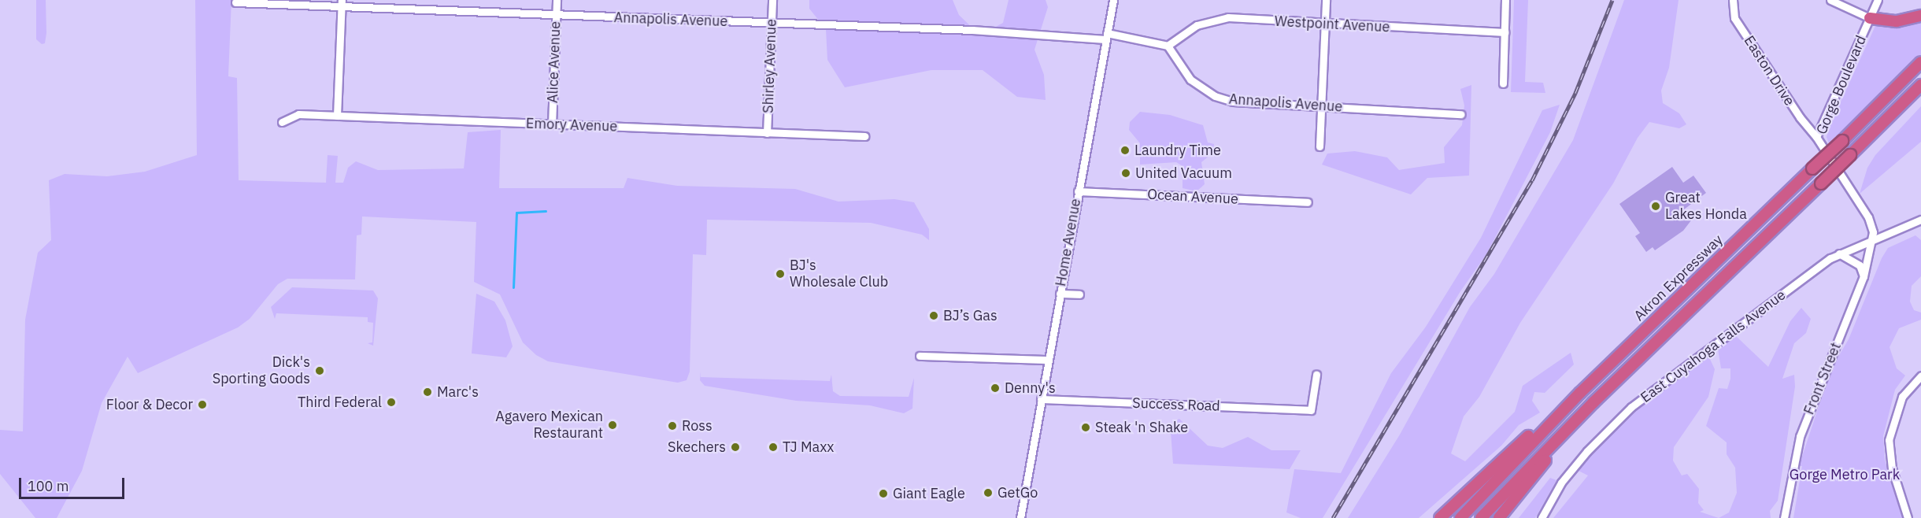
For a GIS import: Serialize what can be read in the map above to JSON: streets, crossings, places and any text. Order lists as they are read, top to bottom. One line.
{"streets":{"highway":["Akron Expressway"],"street":["Annapolis Avenue","Westpoint Avenue","Alice Avenue","Shirley Avenue","Easton Drive","Gorge Boulevard","Emory Avenue","Ocean Avenue","Home Avenue","East Cuyahoga Falls Avenue","Front Street","Success Road"]},"crossings":[["Annapolis Avenue","Westpoint Avenue"],["Annapolis Avenue","Alice Avenue"],["Annapolis Avenue","Shirley Avenue"],["Annapolis Avenue","Home Avenue"],["Alice Avenue","Emory Avenue"],["Shirley Avenue","Emory Avenue"],["Easton Drive","Gorge Boulevard"],["Gorge Boulevard","East Cuyahoga Falls Avenue"],["Gorge Boulevard","Front Street"],["Ocean Avenue","Home Avenue"],["Home Avenue","Success Road"],["East Cuyahoga Falls Avenue","Front Street"]],"parks":["Gorge Metro Park"],"places":["Laundry Time","United Vacuum","Great Lakes Honda","BJ's Wholesale Club","BJ’s Gas","Dick's Sporting Goods","Denny's","Marc's","Third Federal","Floor & Decor","Agavero Mexican Restaurant","Ross","Steak 'n Shake","Skechers","TJ Maxx","GetGo","Giant Eagle"],"scale_bar":"100 m"}
